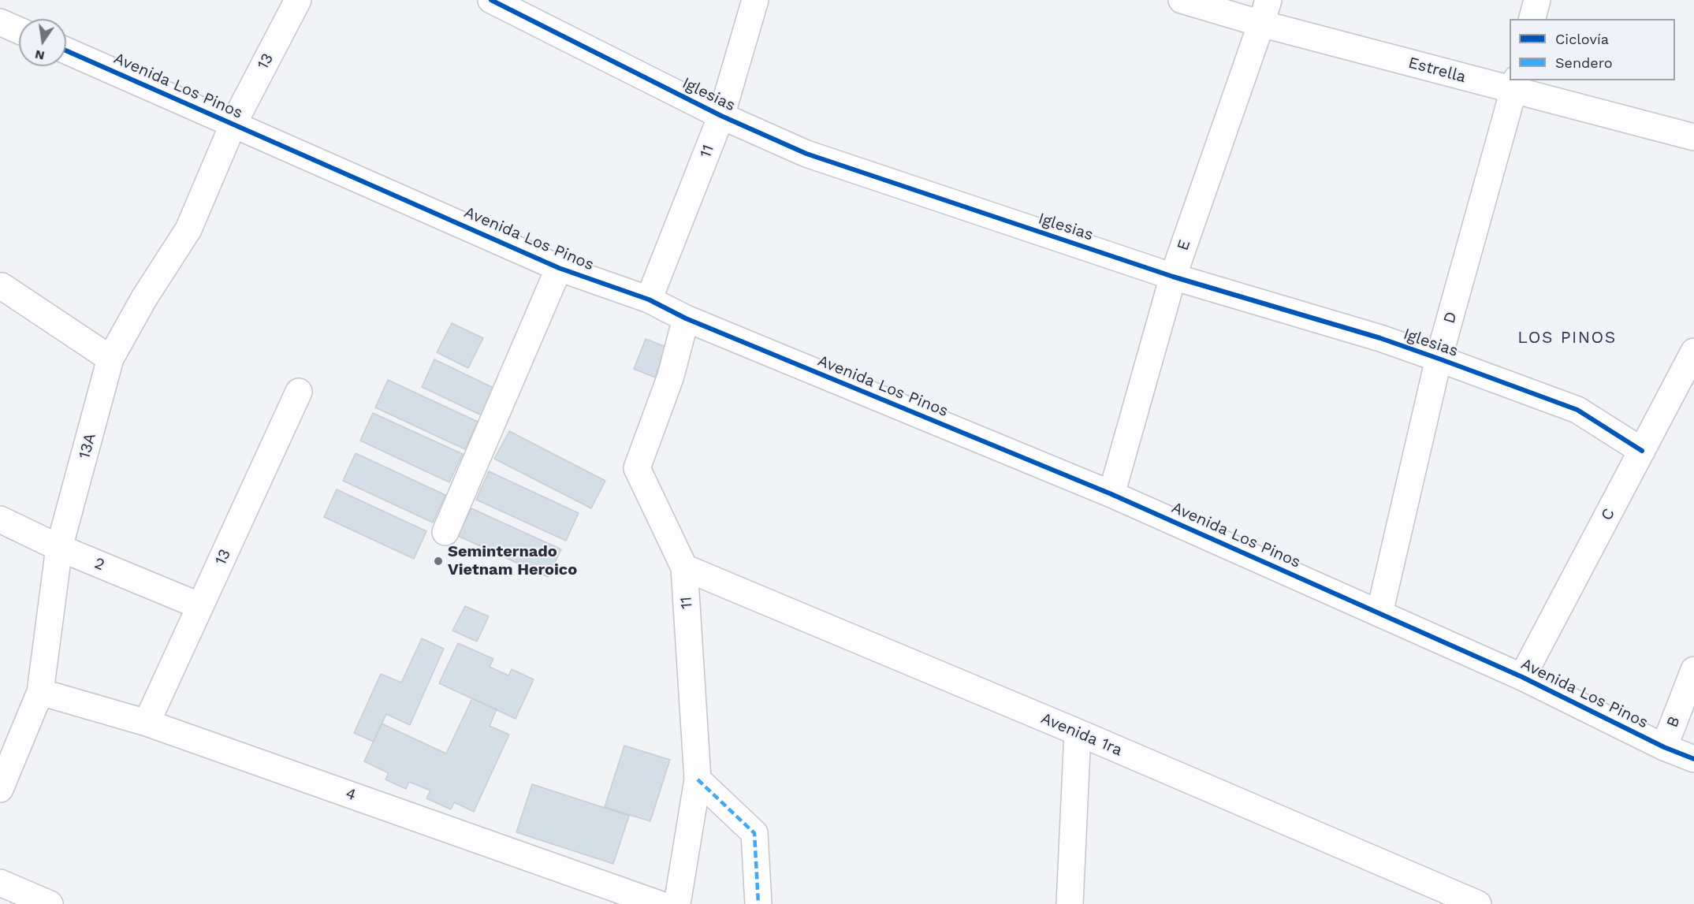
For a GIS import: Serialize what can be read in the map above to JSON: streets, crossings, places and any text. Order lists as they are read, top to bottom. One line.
{"streets":{"street":["13","Estrella","Avenida Los Pinos","Iglesias","11","E","D","13A","C","2","B","Avenida 1ra","4"]},"crossings":[["13","Avenida Los Pinos"],["13","13A"],["13","2"],["13","4"],["Estrella","E"],["Estrella","D"],["Avenida Los Pinos","11"],["Avenida Los Pinos","E"],["Avenida Los Pinos","D"],["Avenida Los Pinos","13A"],["Avenida Los Pinos","C"],["Avenida Los Pinos","B"],["Iglesias","11"],["Iglesias","E"],["Iglesias","D"],["Iglesias","C"],["11","Avenida 1ra"],["13A","2"],["13A","4"]],"districts":["LOS PINOS"],"places":["Seminternado Vietnam Heroico"],"legend":["Ciclovía","Sendero"],"north":"bottom"}
